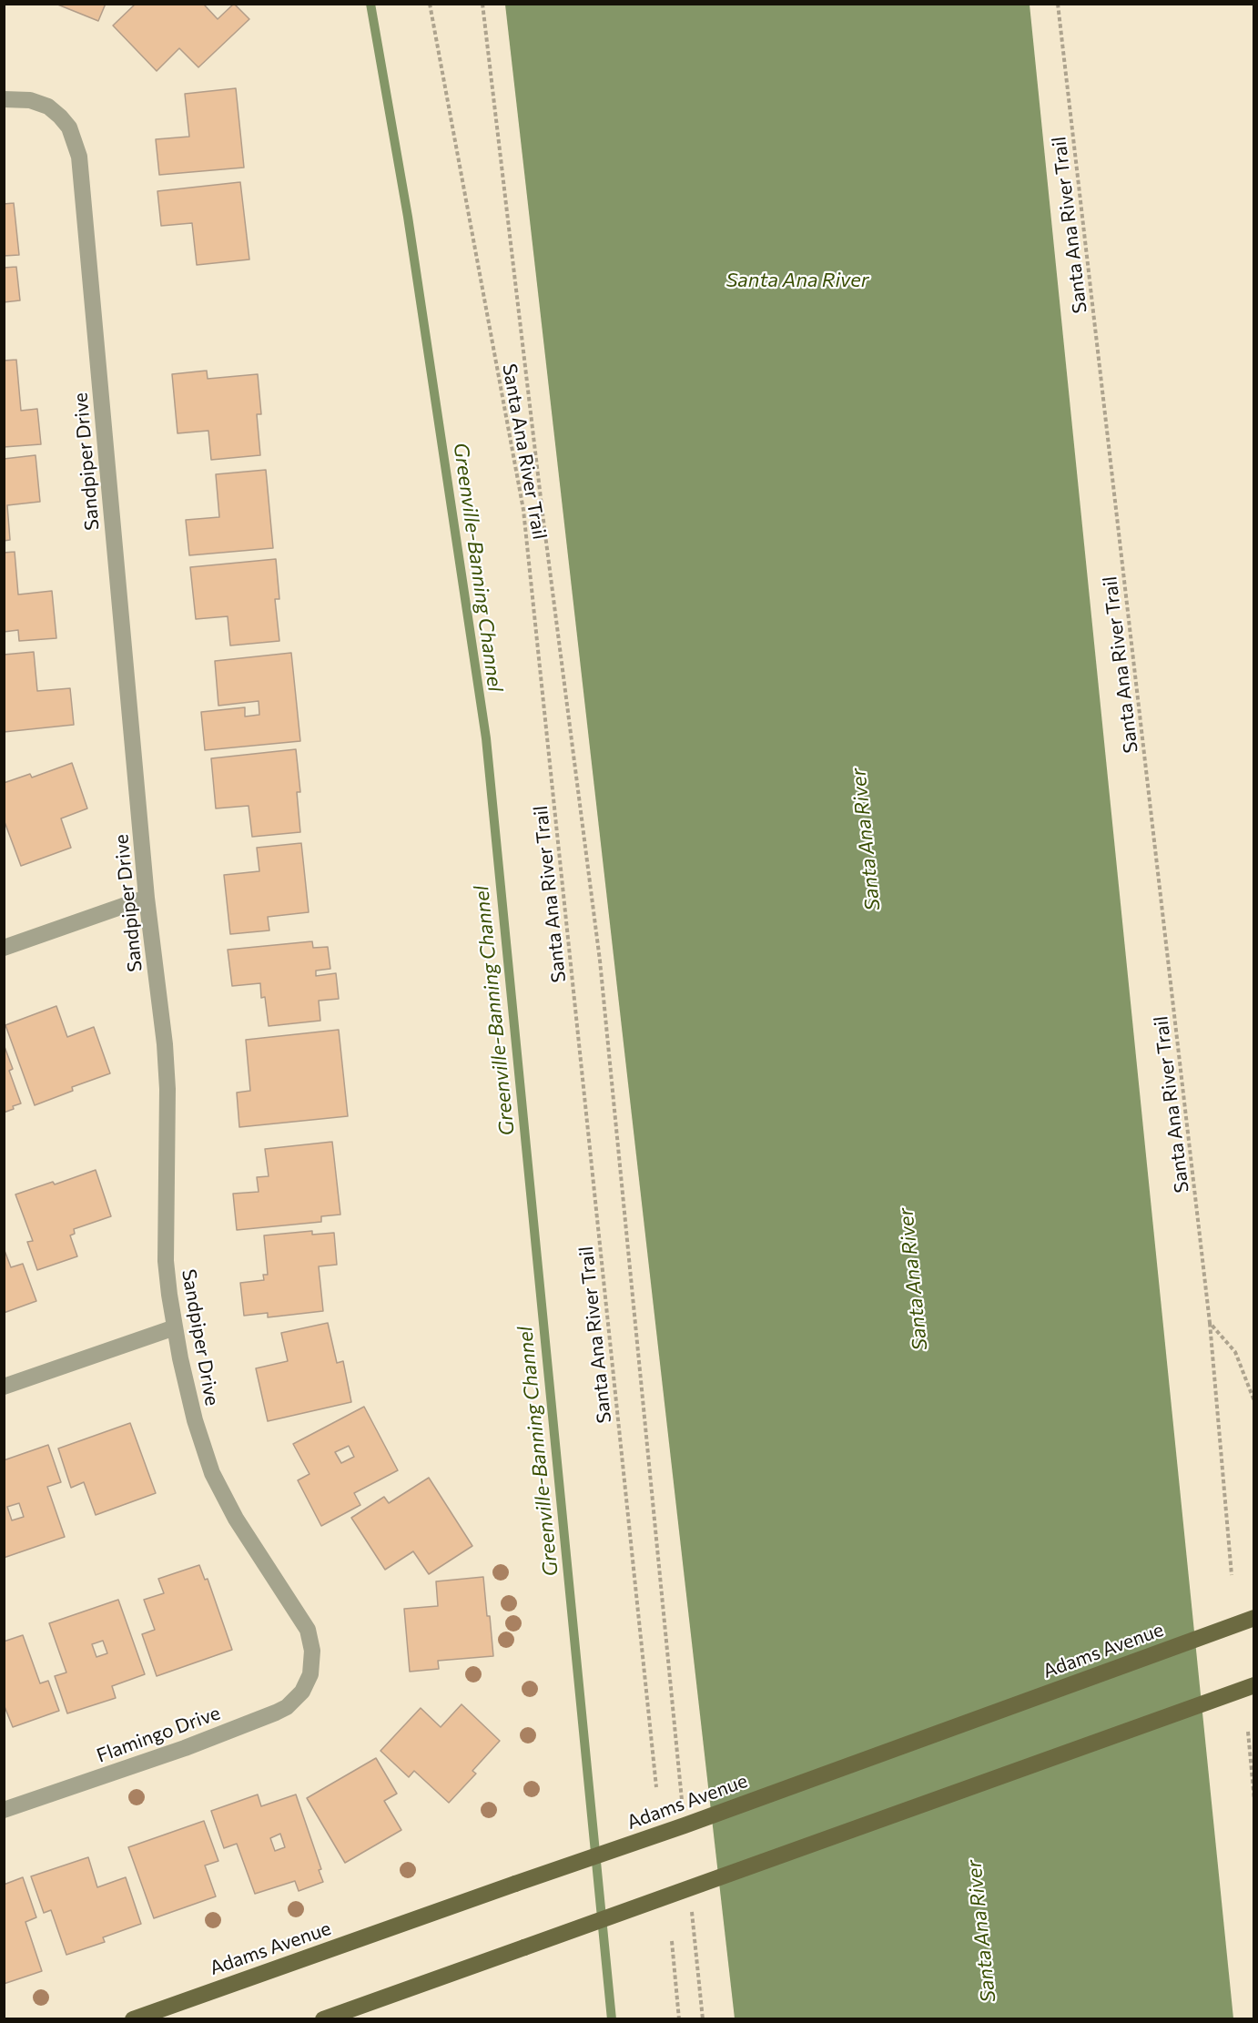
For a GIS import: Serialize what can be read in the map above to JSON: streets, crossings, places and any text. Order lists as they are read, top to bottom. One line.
{"streets":{"main road":["Adams Avenue"],"street":["Sandpiper Drive","Flamingo Drive"],"path":["Santa Ana River Trail"]},"crossings":[["Sandpiper Drive","Flamingo Drive"]],"water":["Santa Ana River","Greenville-Banning Channel"]}
